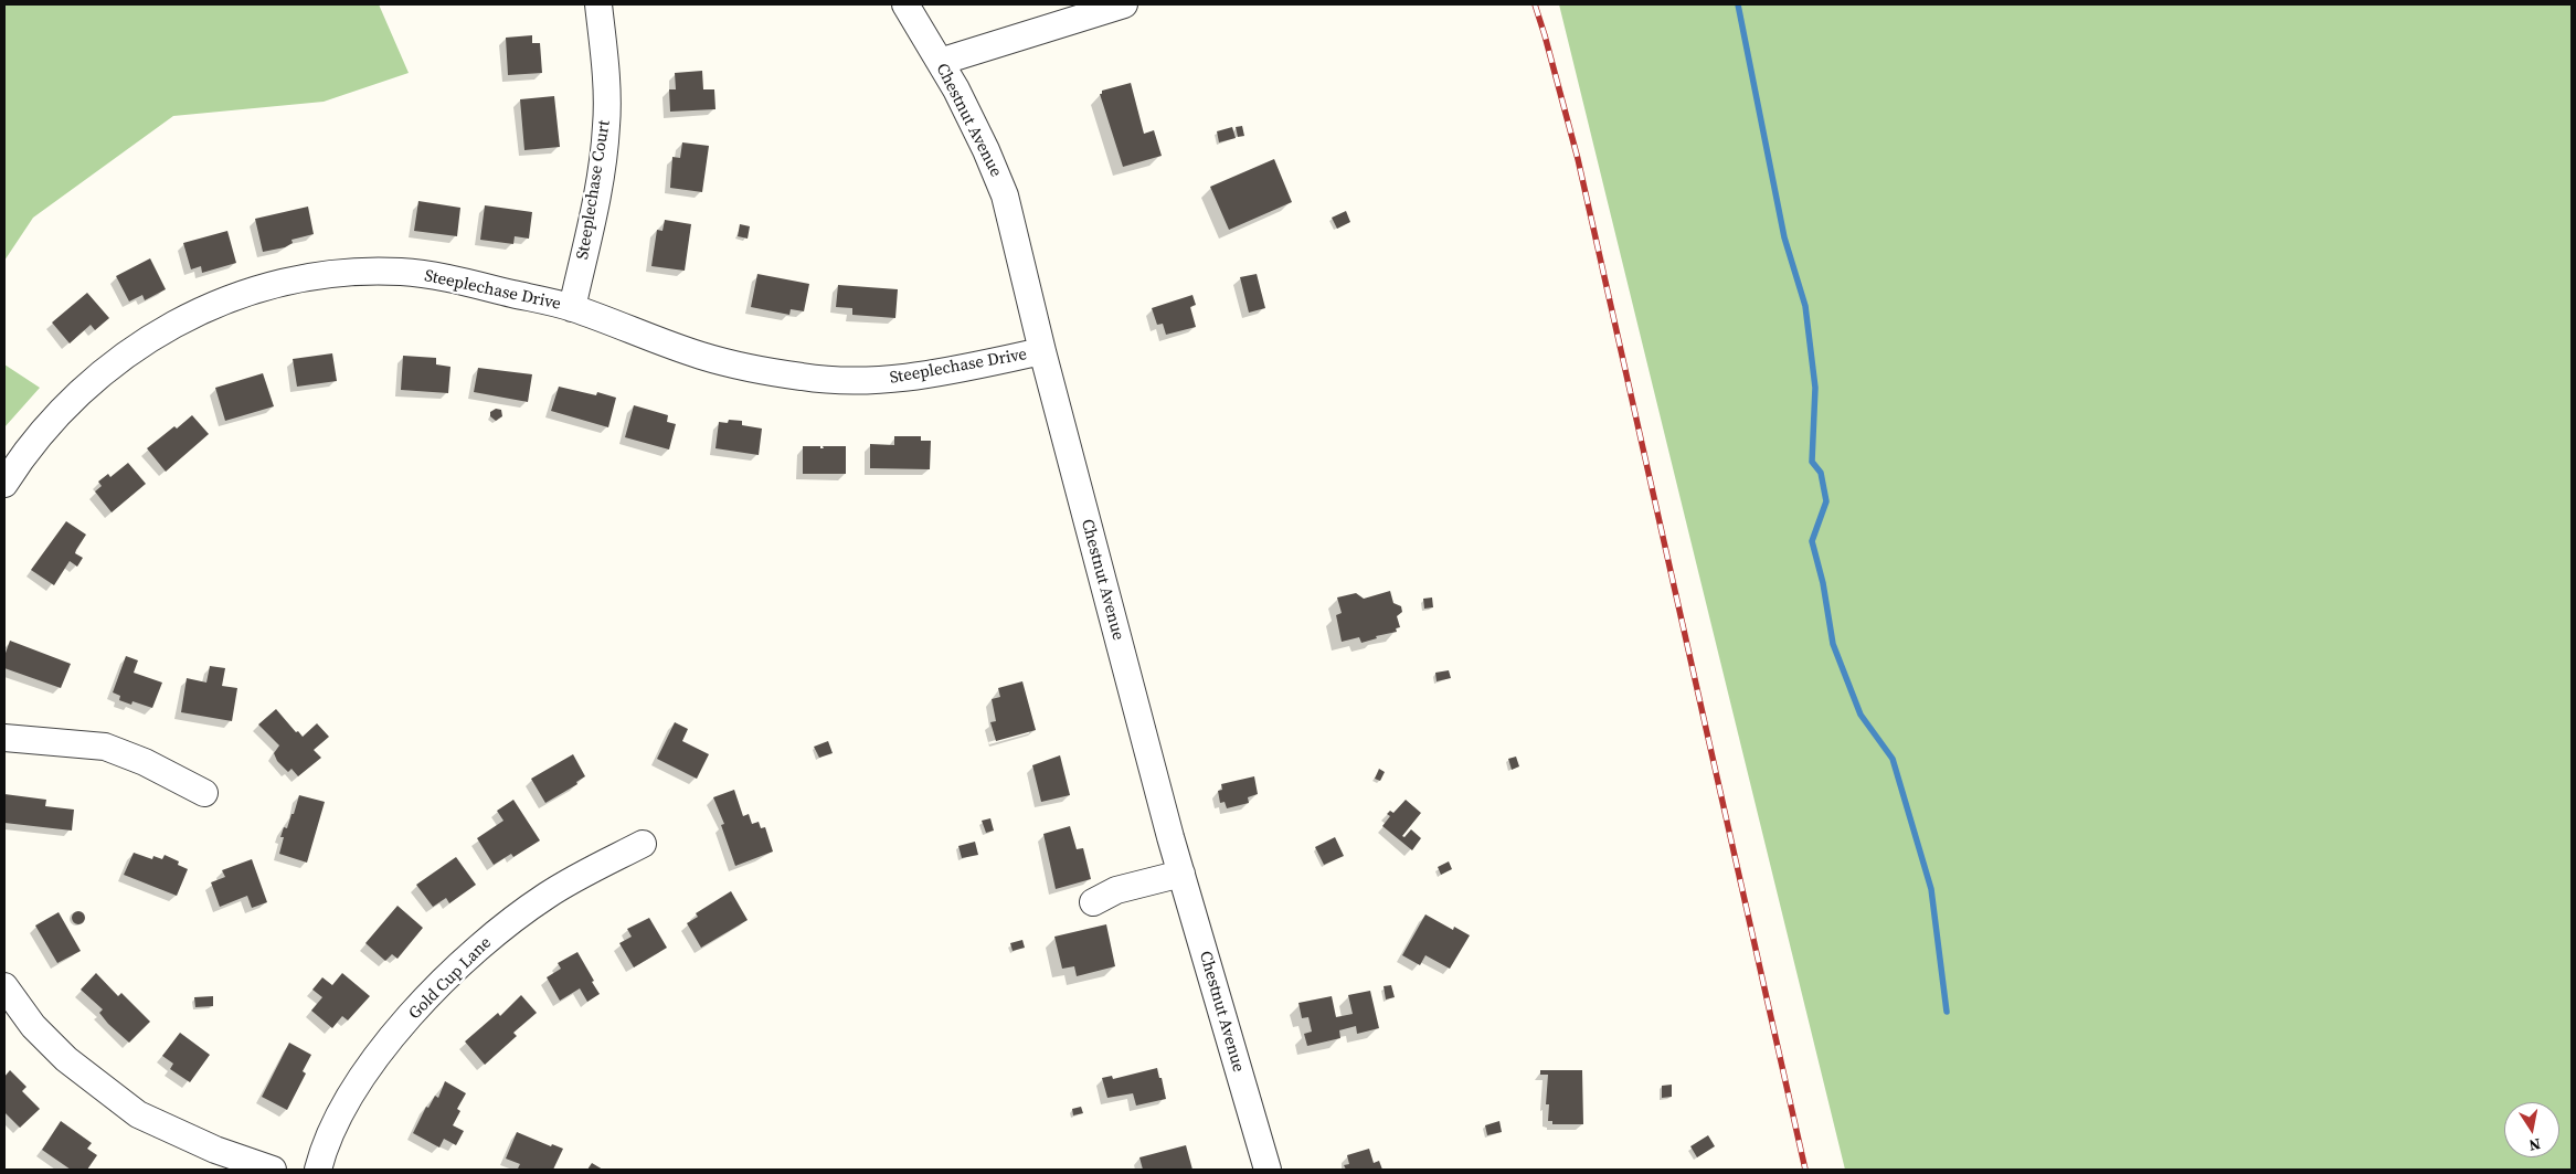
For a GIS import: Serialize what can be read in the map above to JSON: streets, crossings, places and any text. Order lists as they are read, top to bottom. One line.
{"streets":{"street":["Chestnut Avenue","Steeplechase Court","Steeplechase Drive","Gold Cup Lane"]},"crossings":[["Chestnut Avenue","Steeplechase Drive"],["Steeplechase Court","Steeplechase Drive"]],"north":"bottom"}
